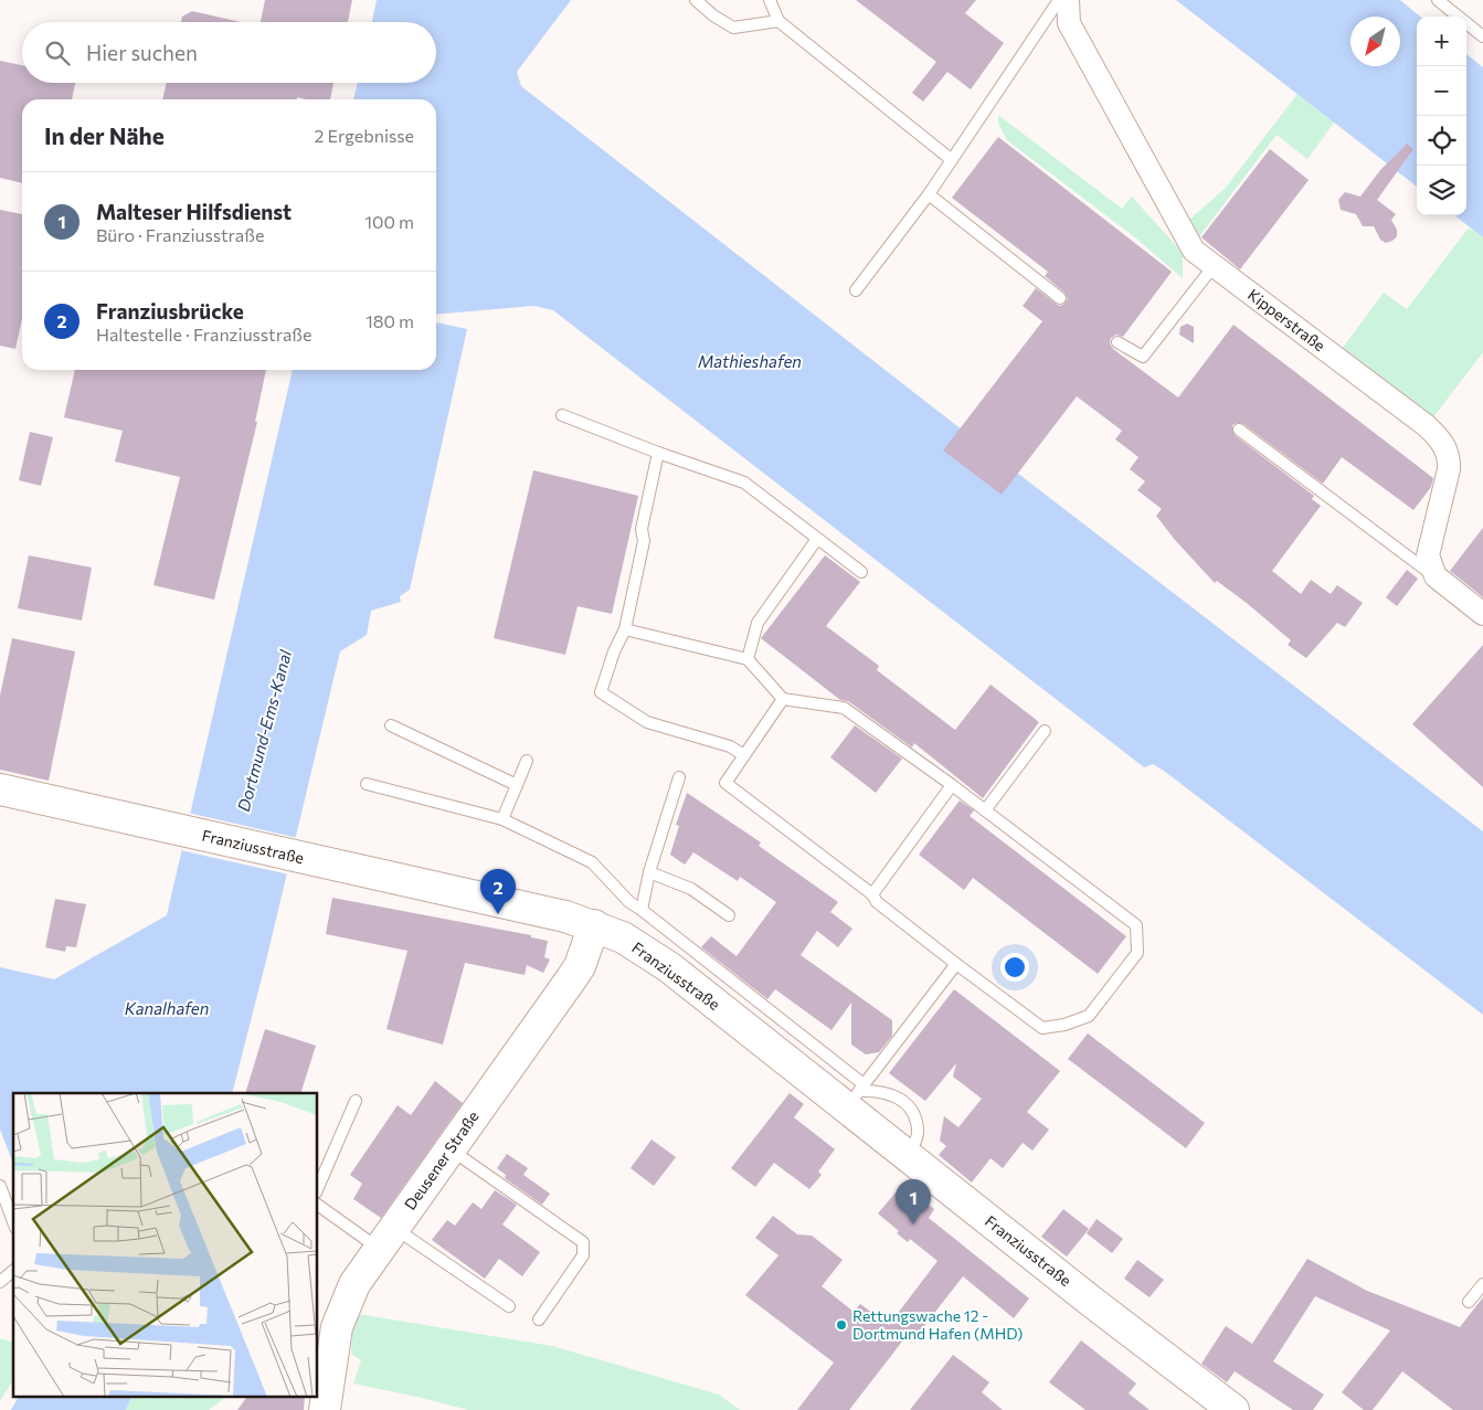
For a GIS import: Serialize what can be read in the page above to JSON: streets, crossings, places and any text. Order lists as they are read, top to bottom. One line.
{"streets":{"main road":["Franziusstraße","Deusener Straße"],"street":["Kipperstraße"]},"crossings":[["Franziusstraße","Deusener Straße"]],"water":["Mathieshafen","Dortmund-Ems-Kanal","Kanalhafen"],"places":["Rettungswache 12 - Dortmund Hafen (MHD)"],"north":"bottom left","page":{"map_buttons":["+","−"],"search":"Hier suchen","heading":["In der Nähe","2 Ergebnisse"],"list":[{"mark":"1","name":"Malteser Hilfsdienst","note":"Büro · Franziusstraße","value":"100 m"},{"mark":"2","name":"Franziusbrücke","note":"Haltestelle · Franziusstraße","value":"180 m"}],"pins":["2","1"]}}
